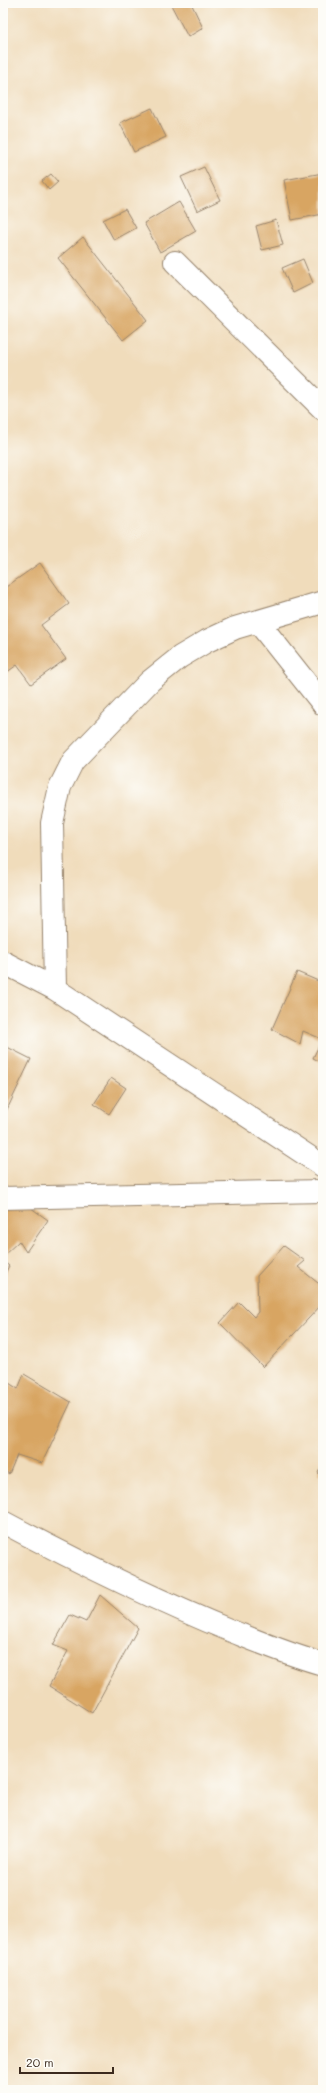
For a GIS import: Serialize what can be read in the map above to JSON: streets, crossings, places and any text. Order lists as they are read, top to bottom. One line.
{"scale_bar":"20 m"}
